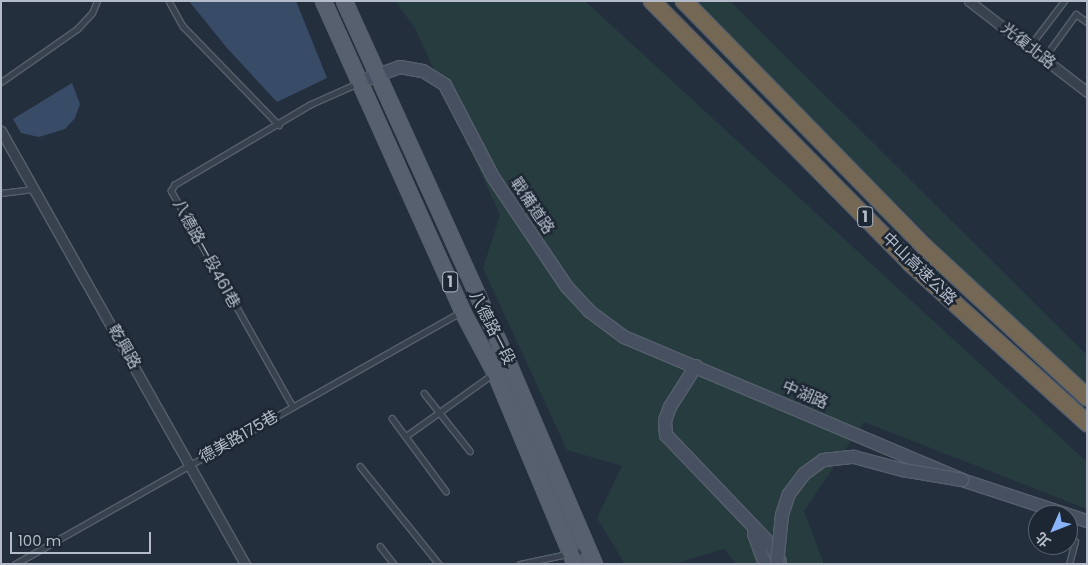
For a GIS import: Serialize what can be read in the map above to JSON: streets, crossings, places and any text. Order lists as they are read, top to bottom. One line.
{"streets":{"highway":["1","中山高速公路"],"main road":["八德路一段"],"street":["光復北路","戰備道路","乾興路","中湖路"],"lane":["八德路一段461巷","德美路175巷"]},"crossings":[["戰備道路","八德路一段461巷"],["戰備道路","八德路一段"],["戰備道路","中湖路"],["八德路一段461巷","八德路一段"],["八德路一段461巷","德美路175巷"],["八德路一段","德美路175巷"],["乾興路","德美路175巷"]],"scale_bar":"100 m","north":"bottom left"}
